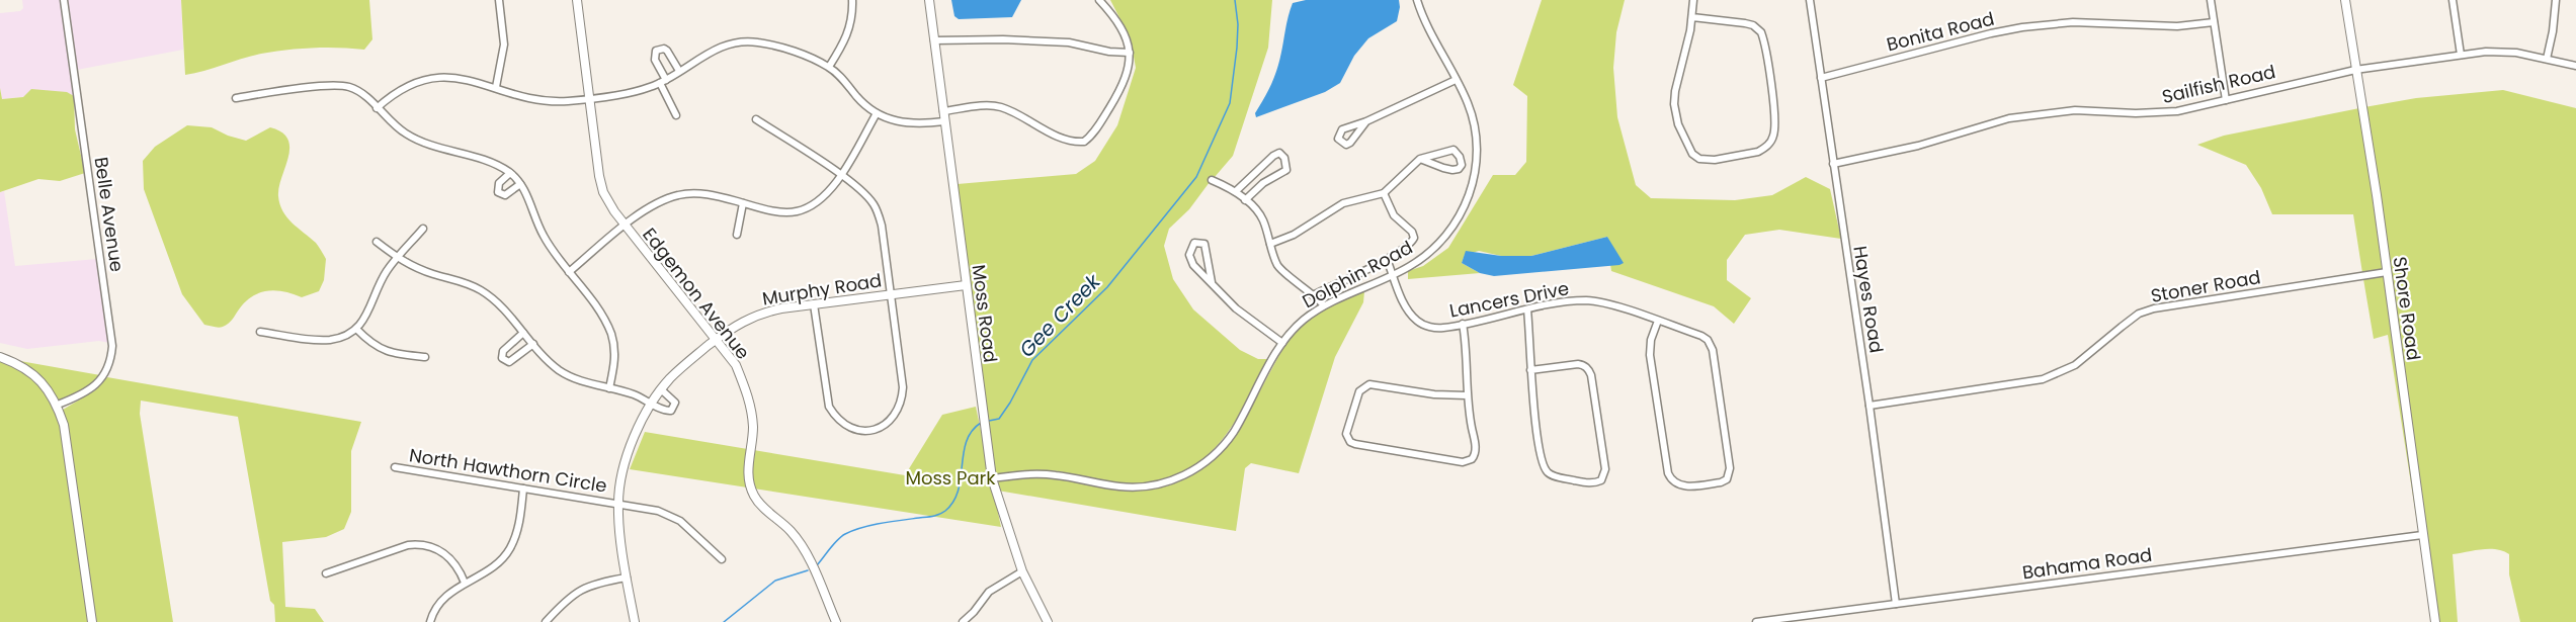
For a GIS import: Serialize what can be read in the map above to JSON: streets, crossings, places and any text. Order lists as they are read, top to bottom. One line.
{"streets":{"street":["Bonita Road","Sailfish Road","Belle Avenue","Dolphin Road","Stoner Road","Murphy Road","Edgemon Avenue","Lancers Drive","Hayes Road","Shore Road","Moss Road","North Hawthorn Circle","Bahama Road"]},"crossings":[["Bonita Road","Hayes Road"],["Sailfish Road","Hayes Road"],["Sailfish Road","Shore Road"],["Dolphin Road","Lancers Drive"],["Dolphin Road","Moss Road"],["Stoner Road","Hayes Road"],["Stoner Road","Shore Road"],["Murphy Road","Edgemon Avenue"],["Murphy Road","Moss Road"],["Murphy Road","North Hawthorn Circle"],["Hayes Road","Bahama Road"],["Shore Road","Bahama Road"]],"water":["Gee Creek"],"parks":["Moss Park"]}
